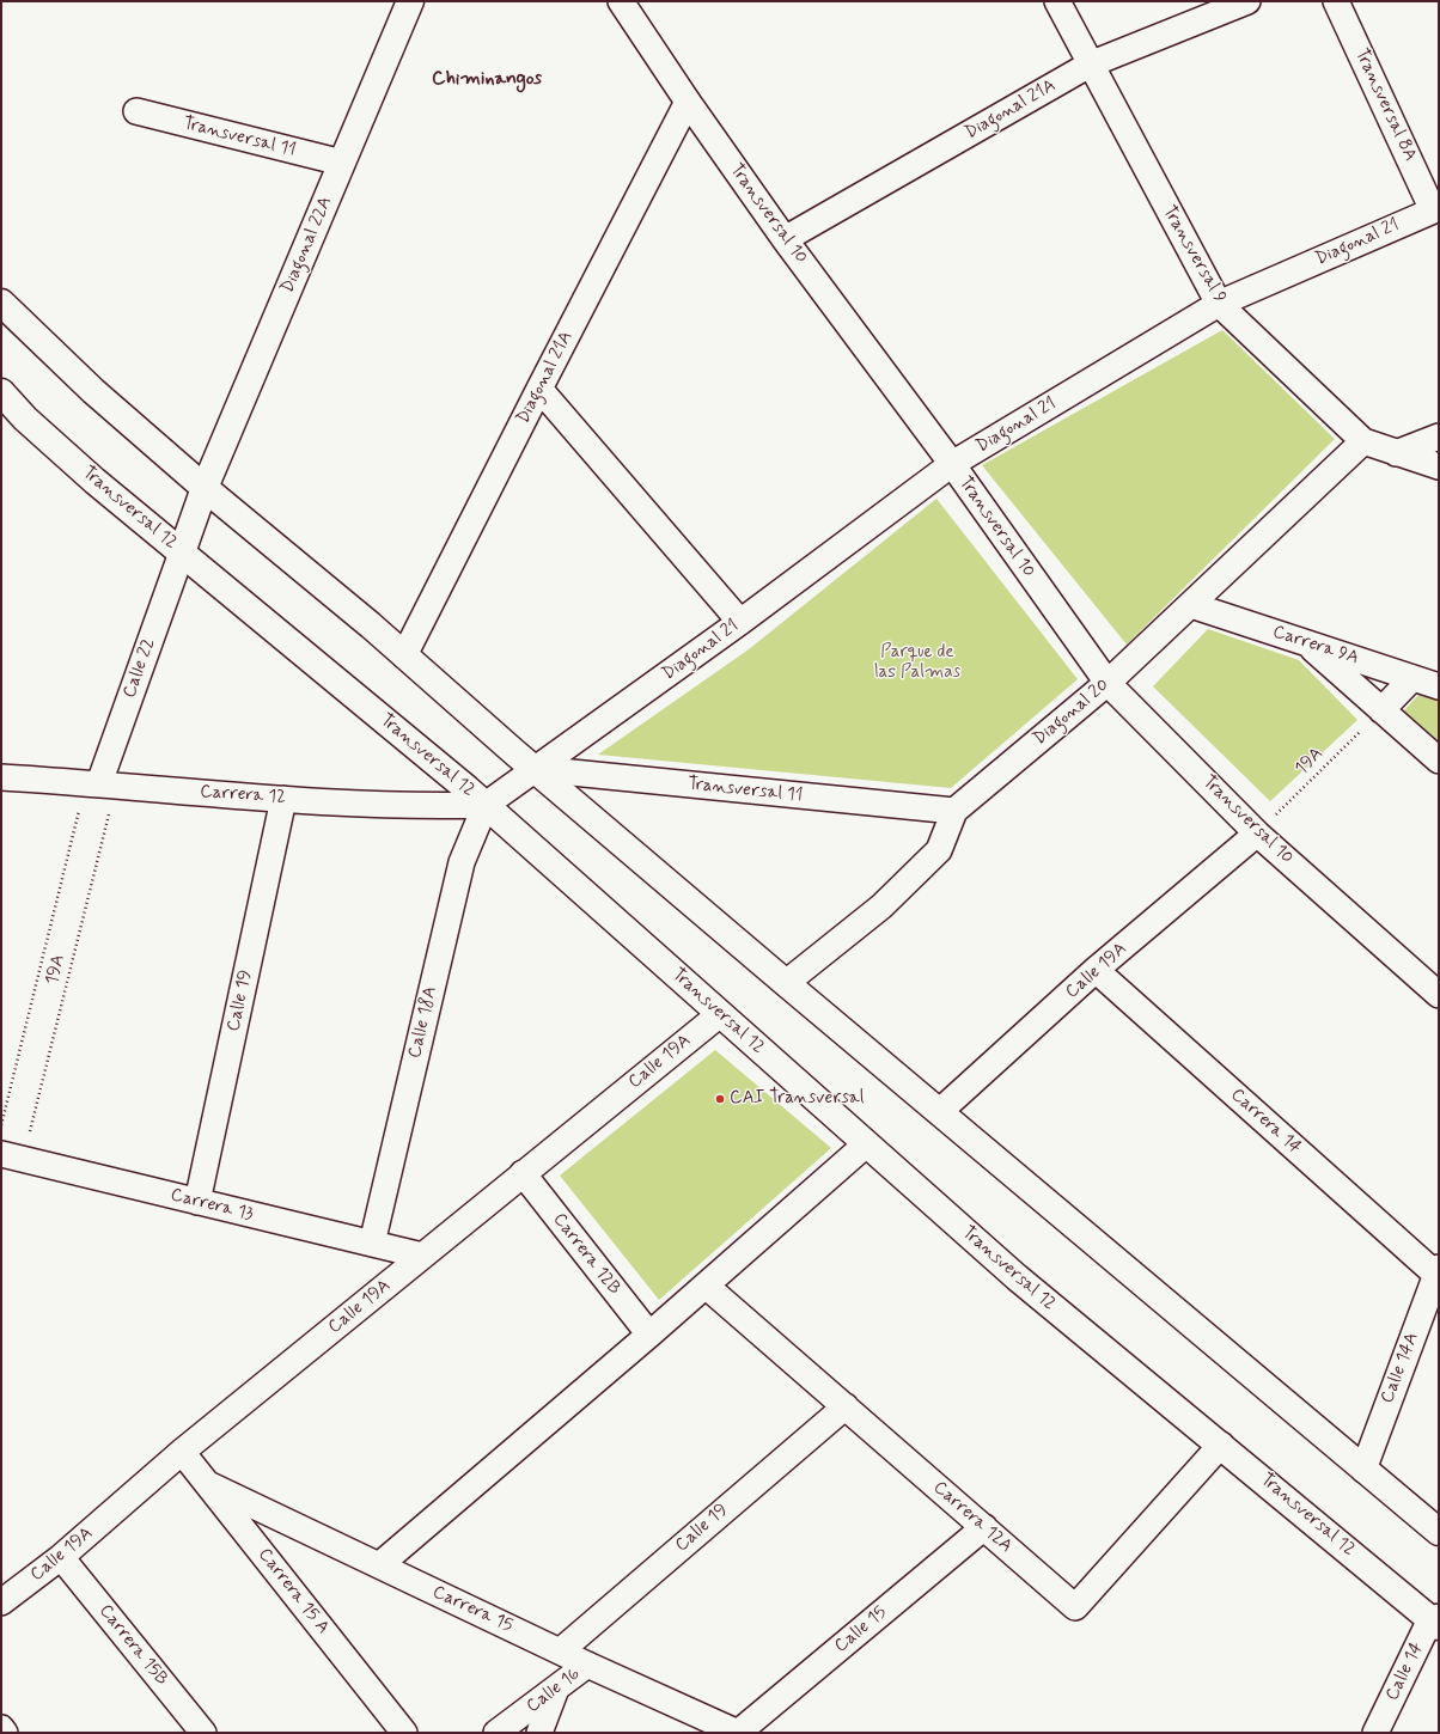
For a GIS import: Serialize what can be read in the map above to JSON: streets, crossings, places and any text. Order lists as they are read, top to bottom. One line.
{"streets":{"main road":["Diagonal 22A","Transversal 12"],"street":["Transversal 8A","Diagonal 21A","Transversal 11","Transversal 10","Diagonal 21","Transversal 9","Carrera 9A","Calle 22","Diagonal 20","Carrera 12","Calle 19A","Calle 19","Calle 18A","Carrera 14","Carrera 13","Carrera 12B","Calle 14A","Carrera 12A","Carrera 15 A","Carrera 15","Calle 15","Carrera 15B","Calle 14","Calle 16"],"path":["19A"]},"crossings":[["Transversal 8A","Diagonal 21"],["Diagonal 21A","Transversal 10"],["Diagonal 21A","Transversal 9"],["Transversal 11","Diagonal 21"],["Transversal 11","Diagonal 22A"],["Transversal 11","Diagonal 20"],["Transversal 10","Diagonal 21"],["Transversal 10","Diagonal 20"],["Transversal 10","19A"],["Transversal 10","Calle 19A"],["Diagonal 21","Transversal 9"],["Diagonal 21","Transversal 12"],["Diagonal 21","Carrera 12"],["Diagonal 21","Calle 18A"],["Diagonal 22A","Transversal 12"],["Diagonal 22A","Calle 22"],["Transversal 9","Diagonal 20"],["Transversal 12","Calle 22"],["Transversal 12","Carrera 12"],["Transversal 12","Calle 19A"],["Transversal 12","Calle 18A"],["Transversal 12","Carrera 12A"],["Transversal 12","Calle 14"],["Carrera 9A","Diagonal 20"],["Calle 22","19A"],["Calle 22","Carrera 12"],["19A","Carrera 12"],["19A","Calle 19A"],["19A","Carrera 13"],["Carrera 12","Calle 19"],["Carrera 12","Calle 18A"],["Calle 19A","Carrera 14"],["Calle 19A","Carrera 13"],["Calle 19A","Carrera 12B"],["Calle 19A","Carrera 15 A"],["Calle 19A","Carrera 15B"],["Calle 19","Carrera 13"],["Calle 19","Carrera 12A"],["Calle 19","Carrera 15"],["Calle 18A","Carrera 13"],["Carrera 14","Calle 14A"],["Carrera 12A","Calle 15"],["Carrera 15 A","Carrera 15"],["Carrera 15","Calle 15"],["Carrera 15","Calle 16"]],"districts":["Chiminangos"],"parks":["Parque de las Palmas"],"places":["CAI Transversal"]}
